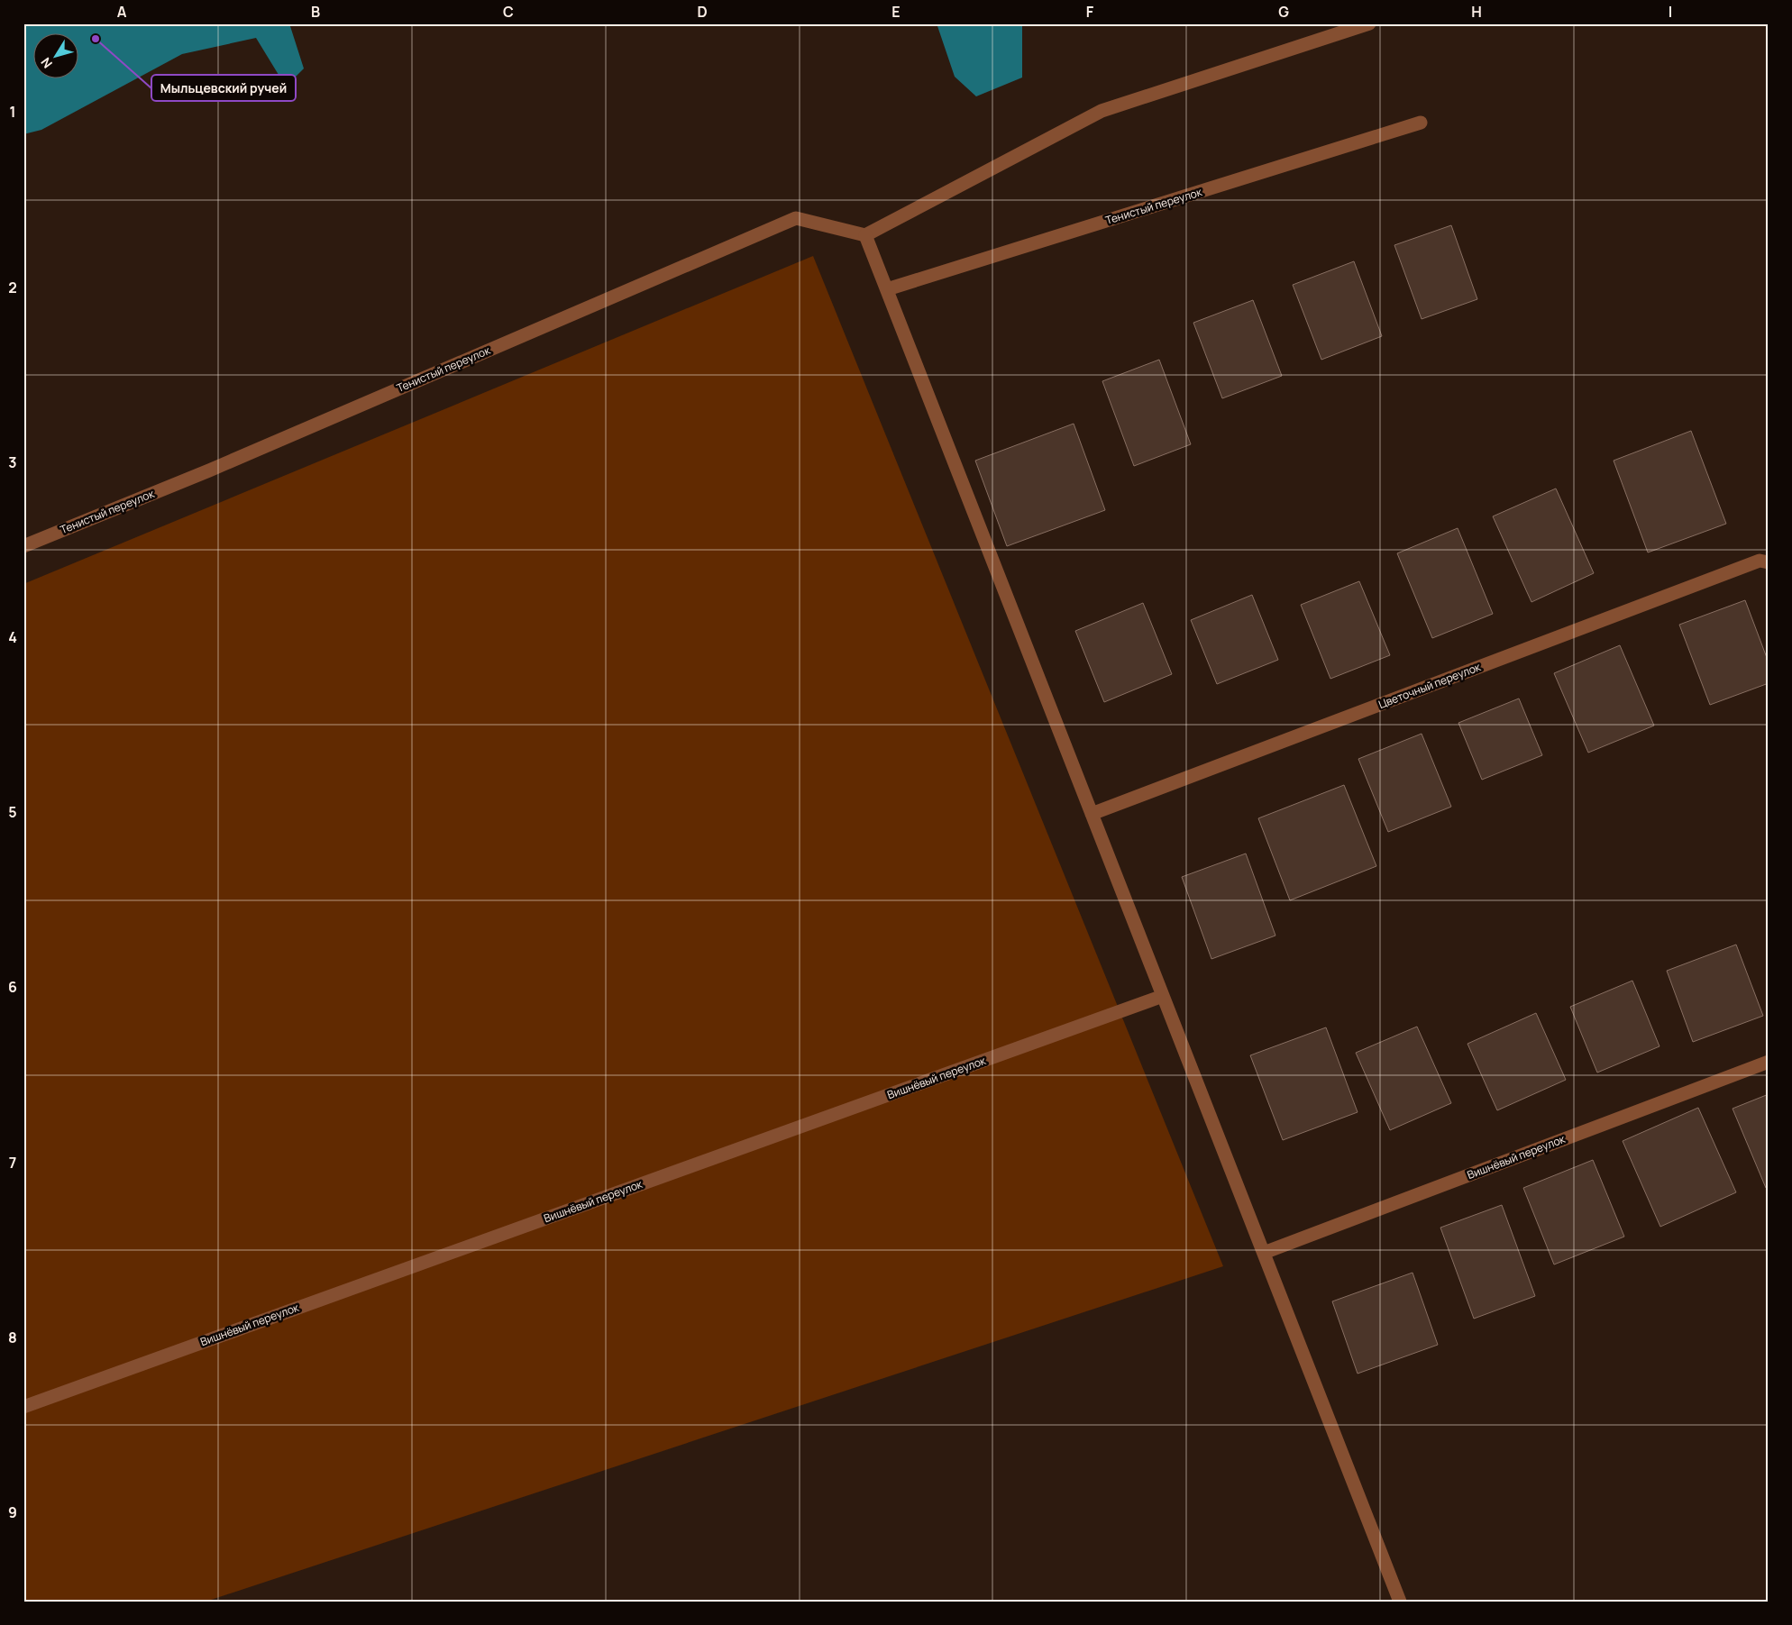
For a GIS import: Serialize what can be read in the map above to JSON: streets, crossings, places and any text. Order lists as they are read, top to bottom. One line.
{"streets":{"street":["Тенистый переулок","Цветочный переулок","Вишнёвый переулок"]},"places":["Мыльцевский ручей"],"north":"bottom left","grid":{"columns":["A","B","C","D","E","F","G","H","I"],"rows":["1","2","3","4","5","6","7","8","9"]}}
